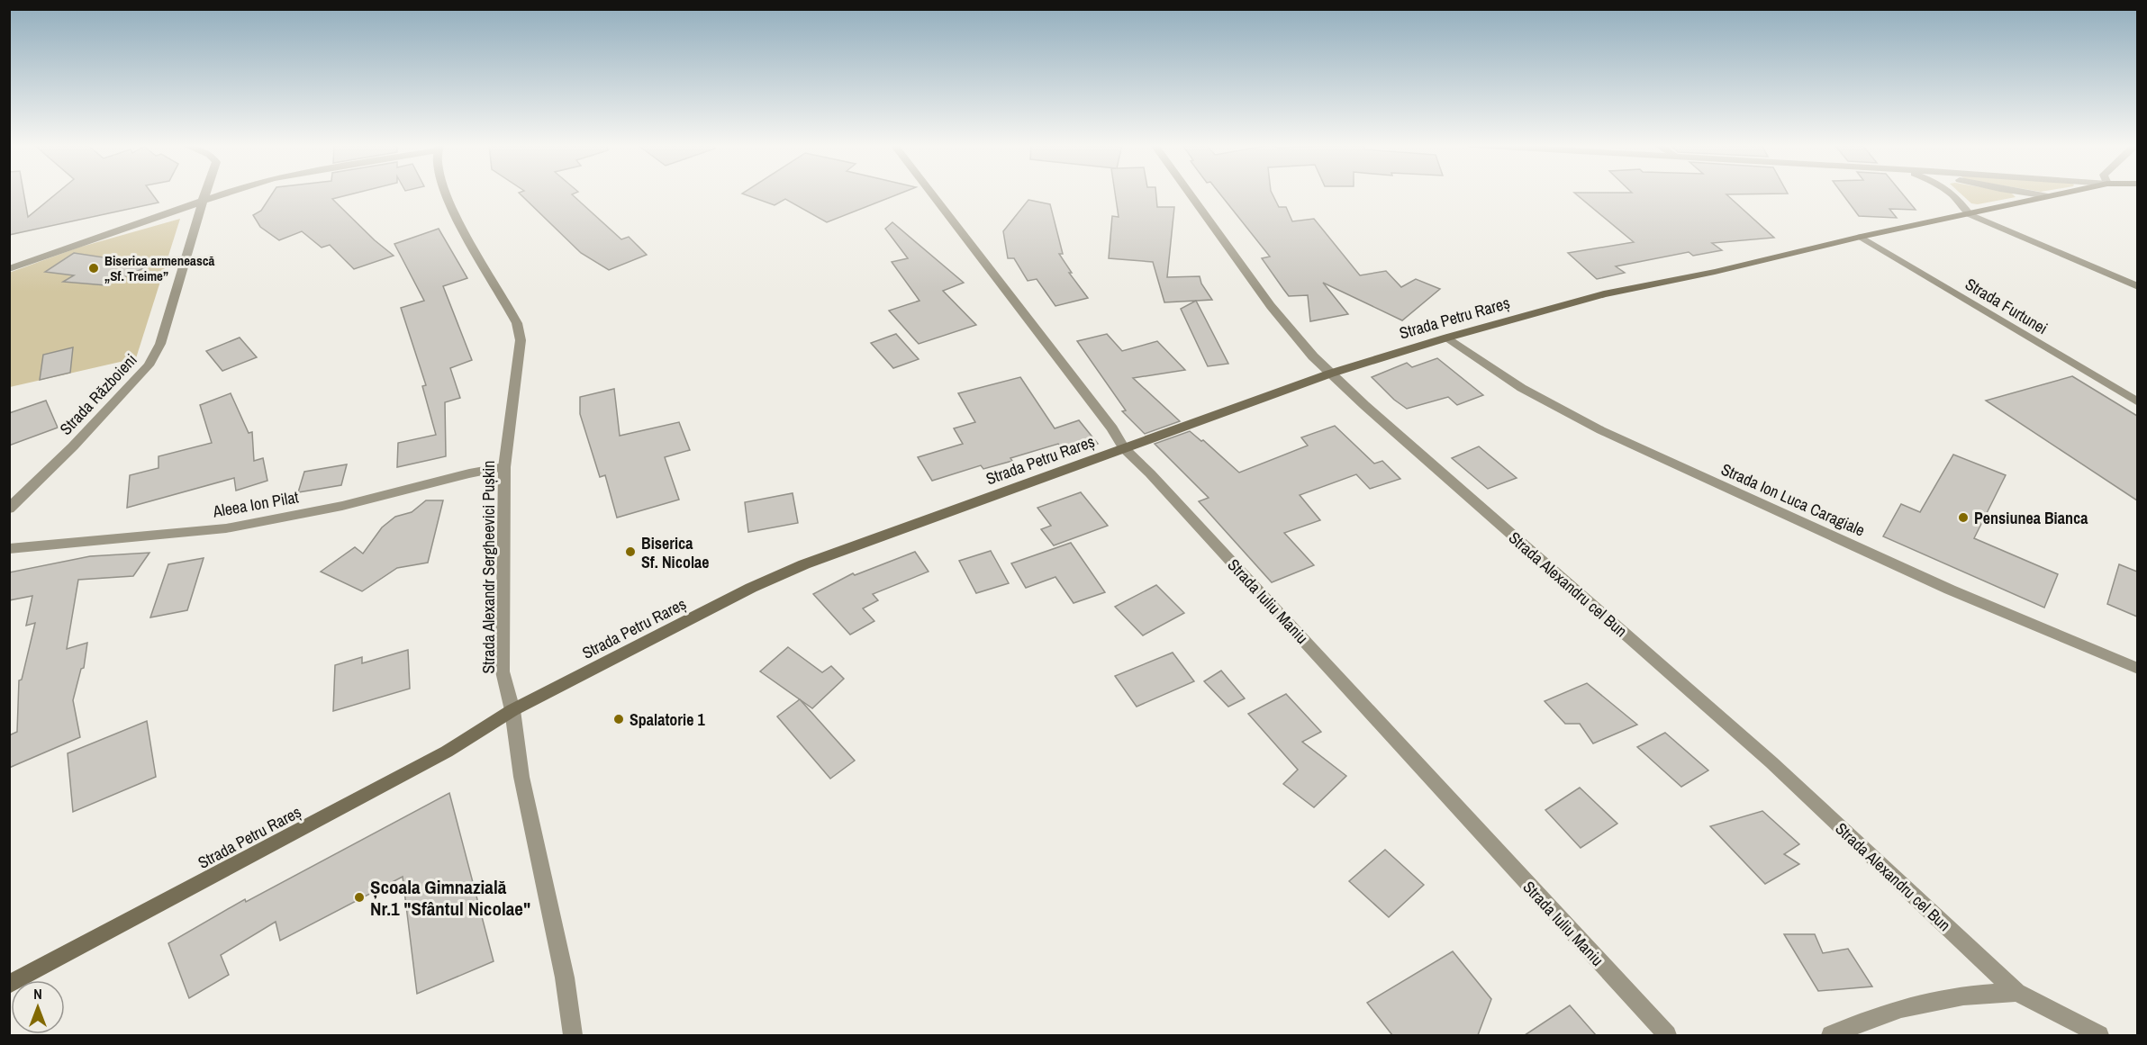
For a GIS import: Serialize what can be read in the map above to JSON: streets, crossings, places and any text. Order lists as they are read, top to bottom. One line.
{"streets":{"main road":["Strada Petru Rareș"],"street":["Strada Furtunei","Strada Războieni","Strada Ion Luca Caragiale","Aleea Ion Pilat","Strada Alexandr Sergheevici Pușkin","Strada Alexandru cel Bun","Strada Iuliu Maniu"]},"crossings":[["Strada Furtunei","Strada Petru Rareș"],["Strada Petru Rareș","Strada Ion Luca Caragiale"],["Strada Petru Rareș","Strada Alexandr Sergheevici Pușkin"],["Strada Petru Rareș","Strada Alexandru cel Bun"],["Strada Petru Rareș","Strada Iuliu Maniu"],["Aleea Ion Pilat","Strada Alexandr Sergheevici Pușkin"]],"places":["Biserica armenească „Sf. Treime”","Pensiunea Bianca","Biserica Sf. Nicolae","Spalatorie 1","Școala Gimnazială Nr.1 \"Sfântul Nicolae\""],"north":"top"}
